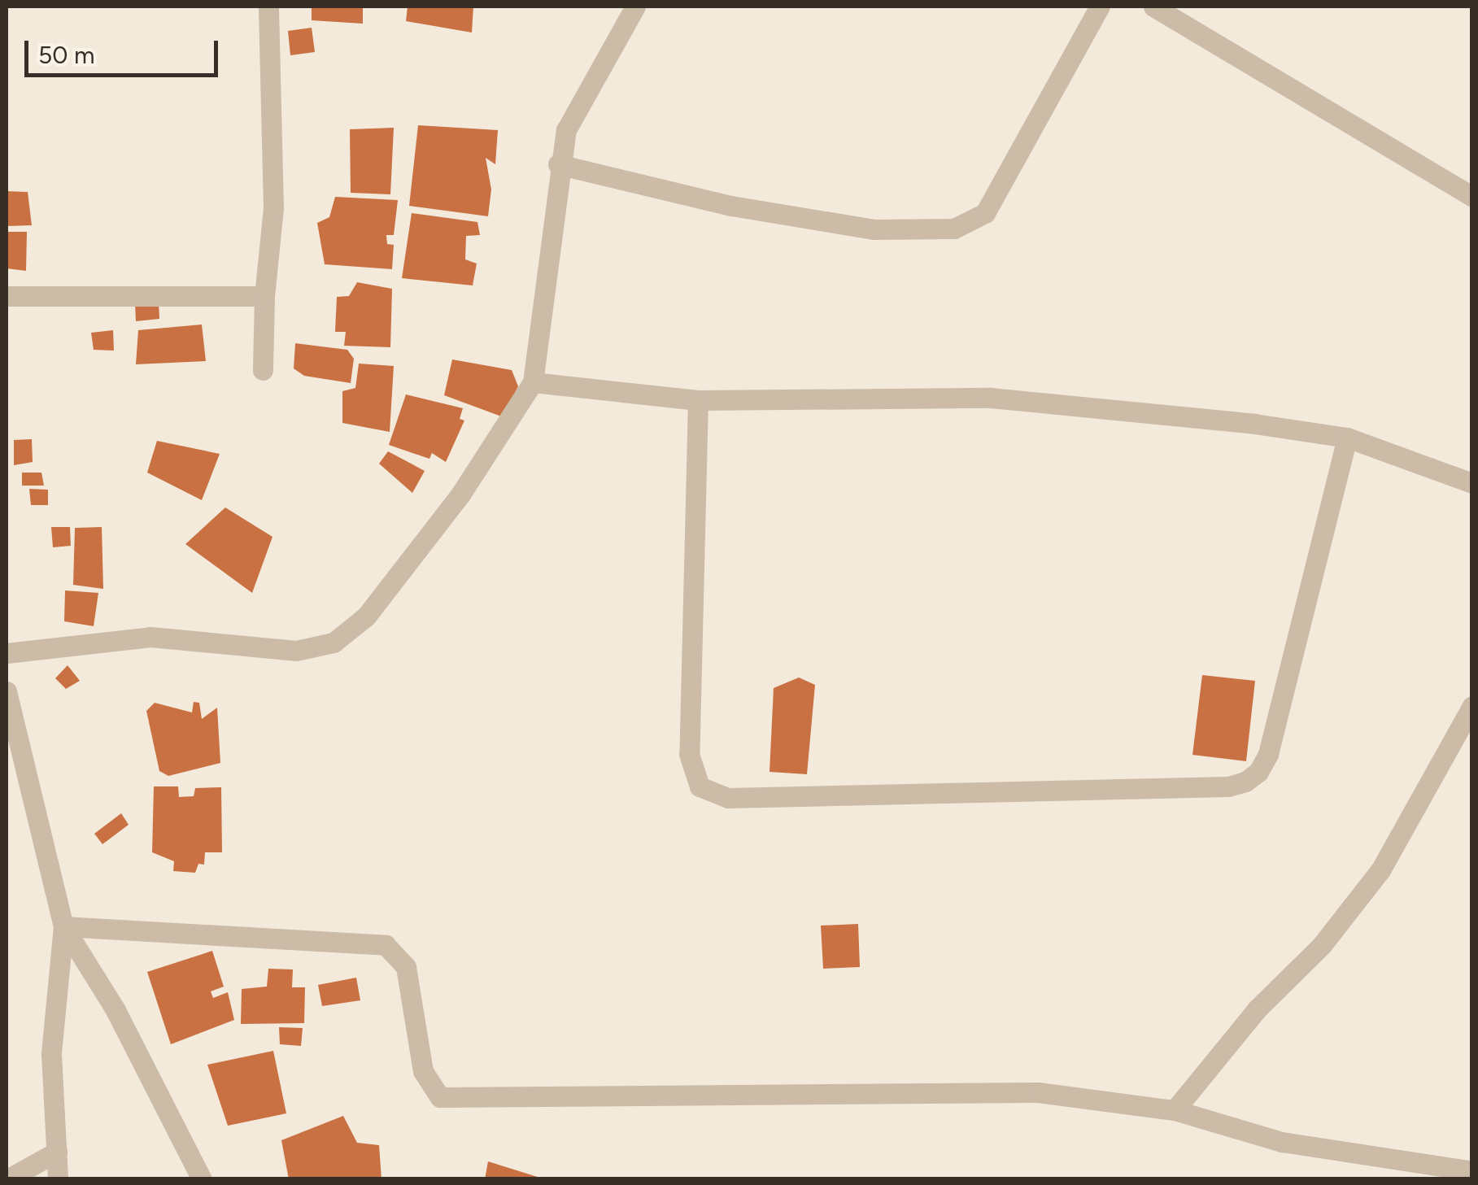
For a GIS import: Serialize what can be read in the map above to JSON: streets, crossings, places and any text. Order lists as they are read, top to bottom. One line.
{"scale_bar":"50 m"}
